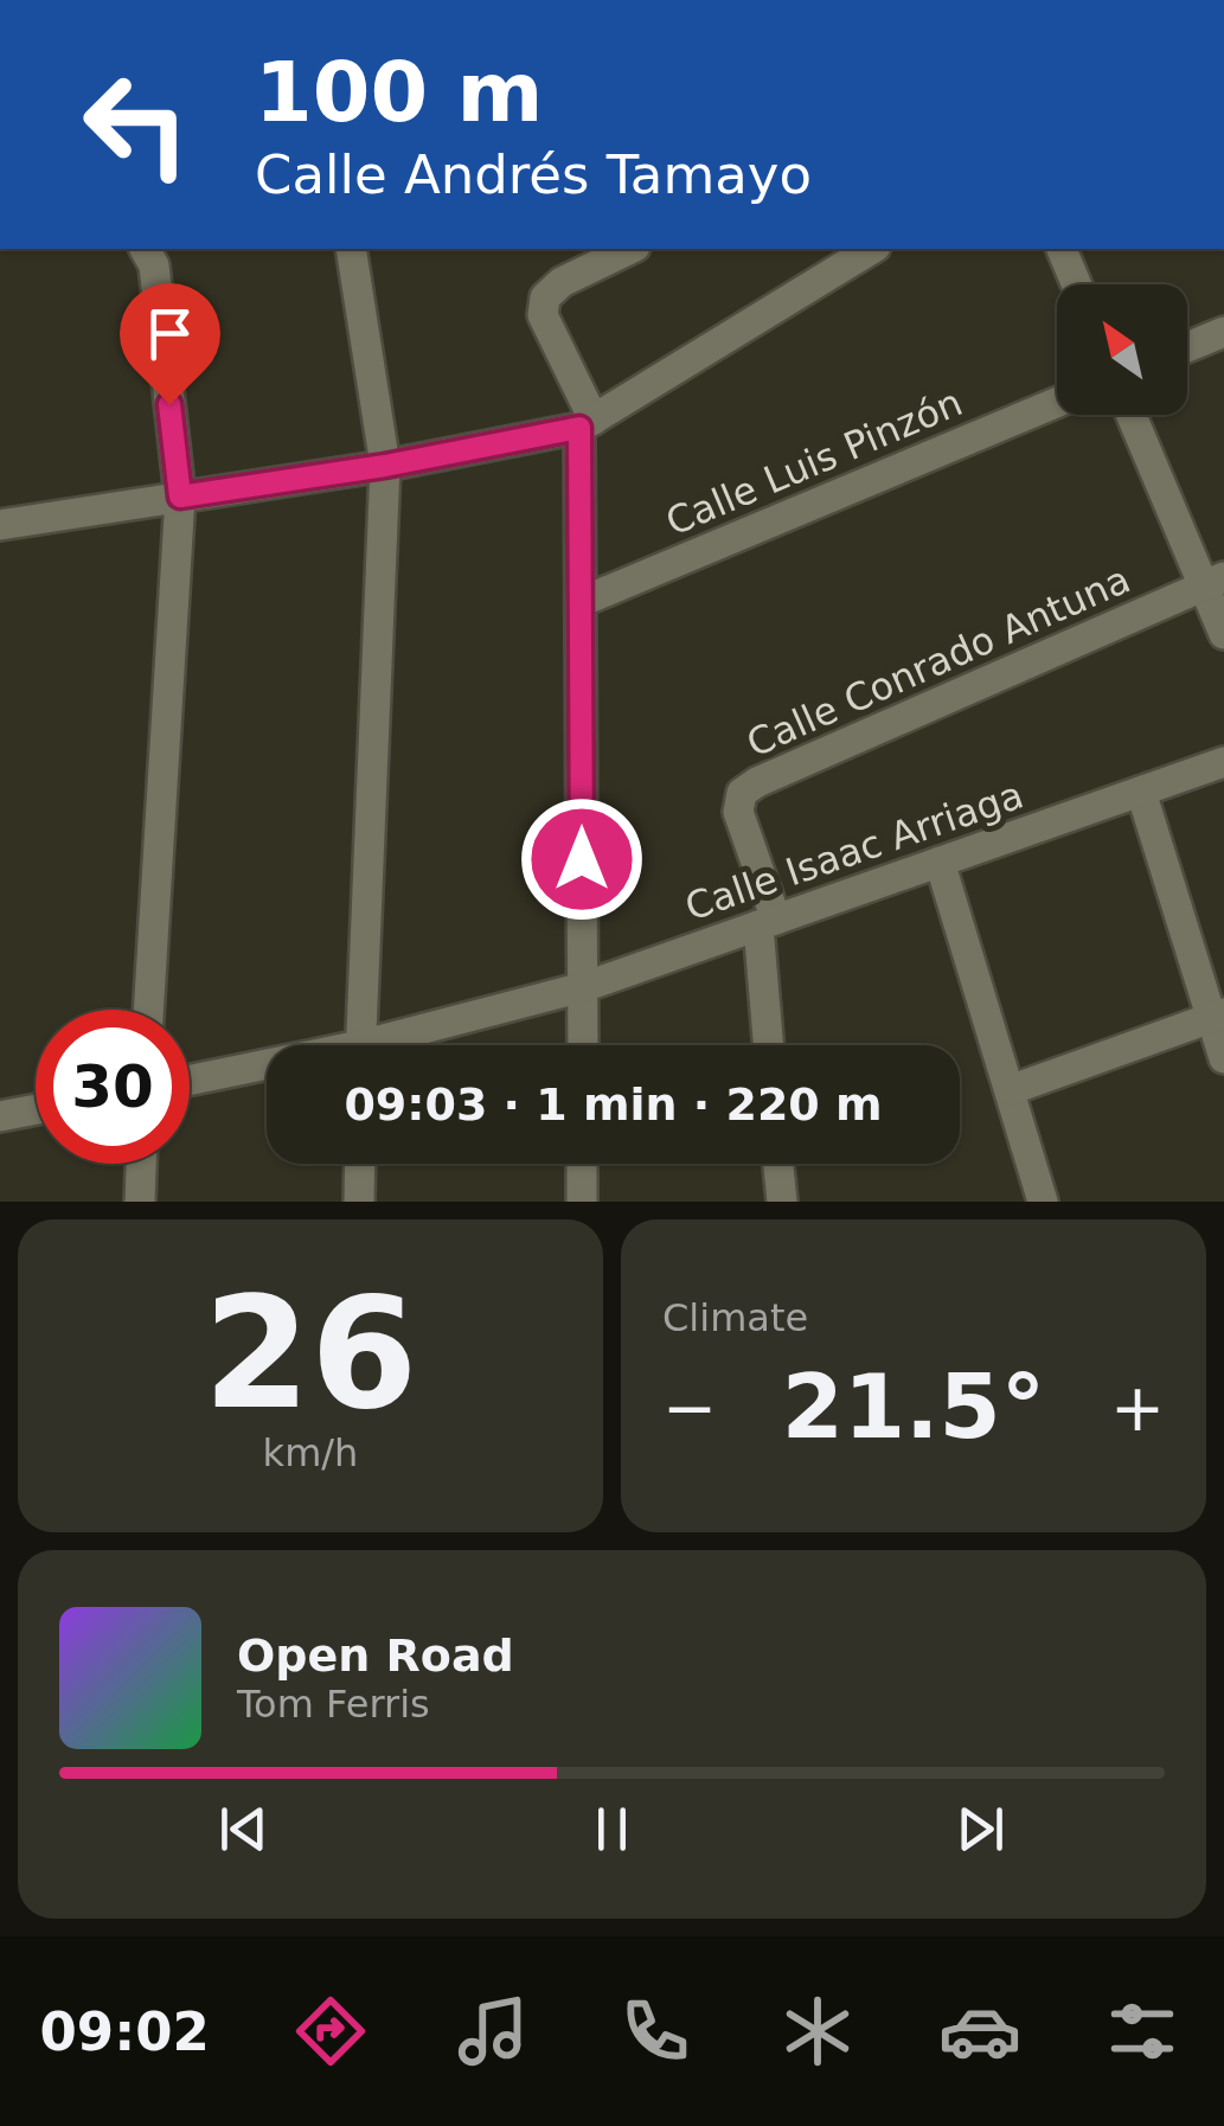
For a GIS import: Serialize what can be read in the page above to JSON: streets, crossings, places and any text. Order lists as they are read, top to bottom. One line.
{"streets":{"street":["Calle Luis Pinzón","Calle Conrado Antuna","Calle Isaac Arriaga"]},"crossings":[["Calle Conrado Antuna","Calle Isaac Arriaga"]],"north":"top left","page":{"turn":["100 m","Calle Andrés Tamayo"],"limit":"30","trip":"09:03 · 1 min · 220 m","tile":[["26","km/h"],"Climate"],"heat":["−","21.5°","+"],"song":["Open Road","Tom Ferris"],"tabs":"09:02"}}
